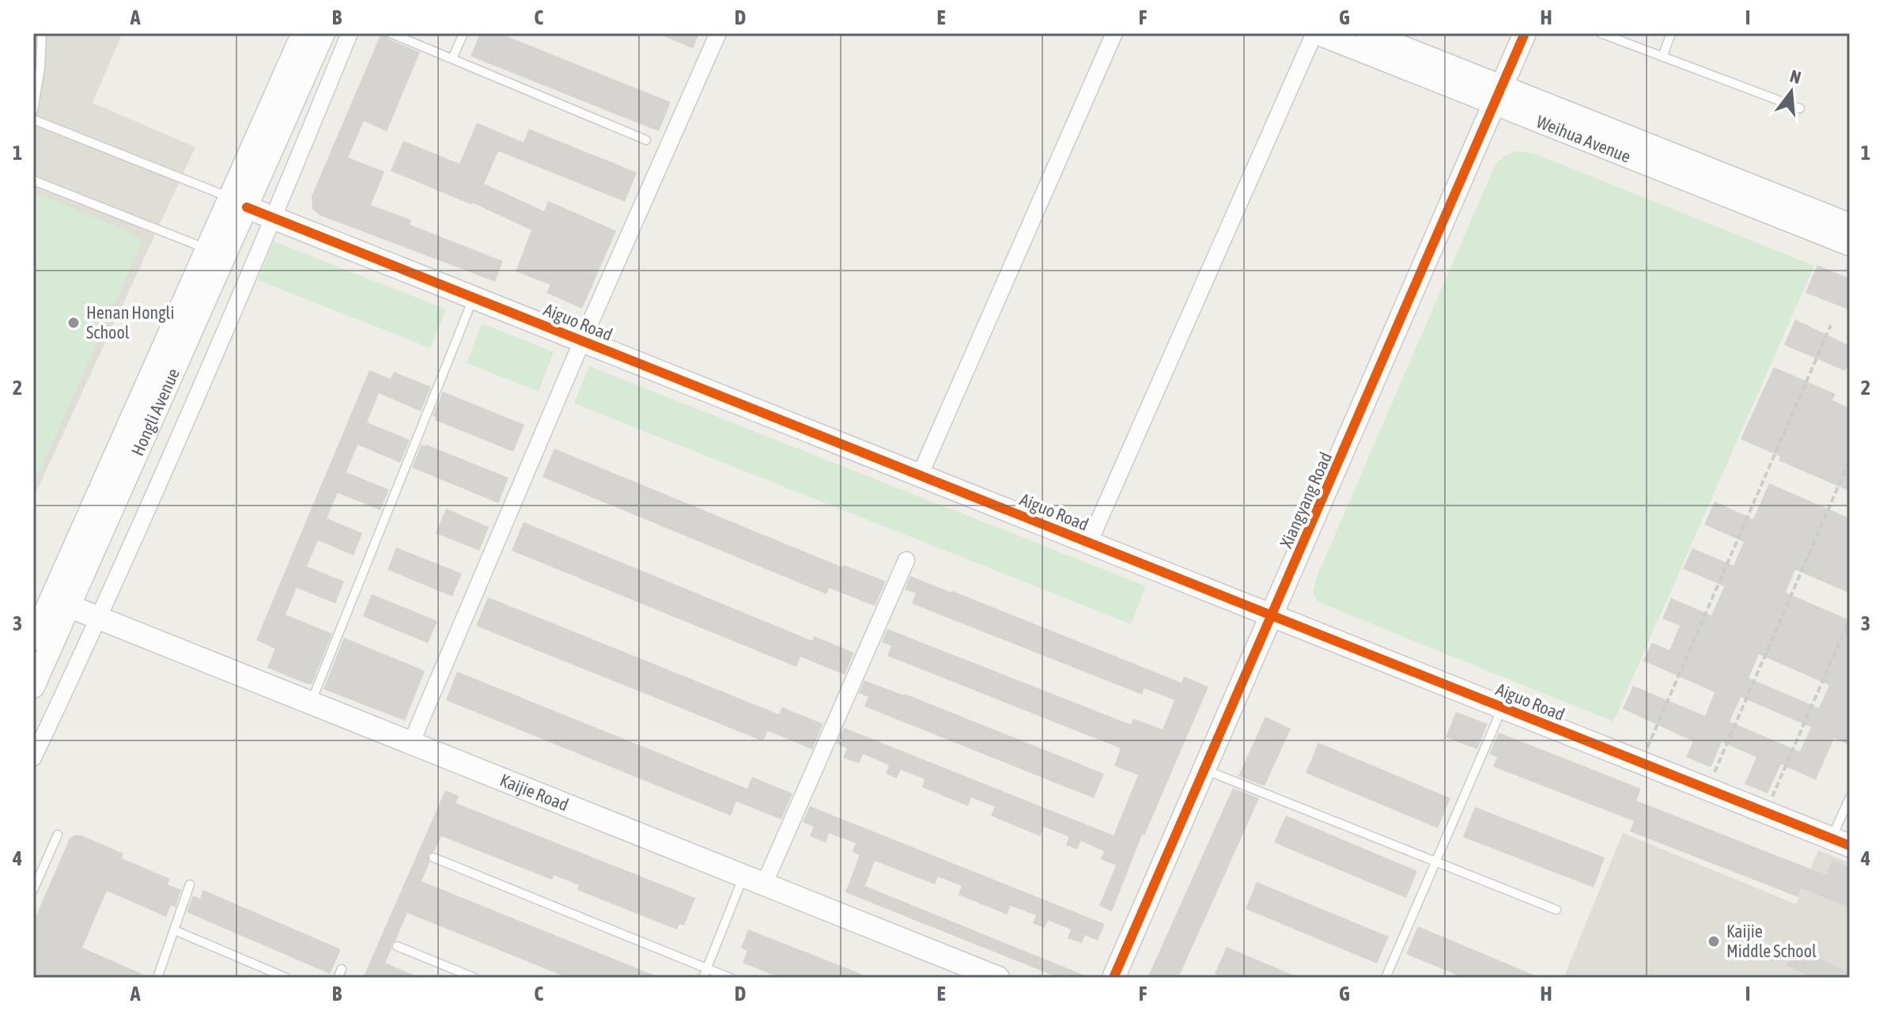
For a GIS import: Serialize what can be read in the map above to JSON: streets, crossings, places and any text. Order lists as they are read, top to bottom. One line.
{"streets":{"street":["Weihua Avenue","Aiguo Road","Hongli Avenue","Xiangyang Road","Kaijie Road"]},"crossings":[["Weihua Avenue","Xiangyang Road"],["Aiguo Road","Hongli Avenue"],["Aiguo Road","Xiangyang Road"],["Hongli Avenue","Kaijie Road"]],"places":["Henan Hongli School","Kaijie Middle School"],"north":"top","grid":{"columns":["A","B","C","D","E","F","G","H","I"],"rows":["1","2","3","4"]}}
